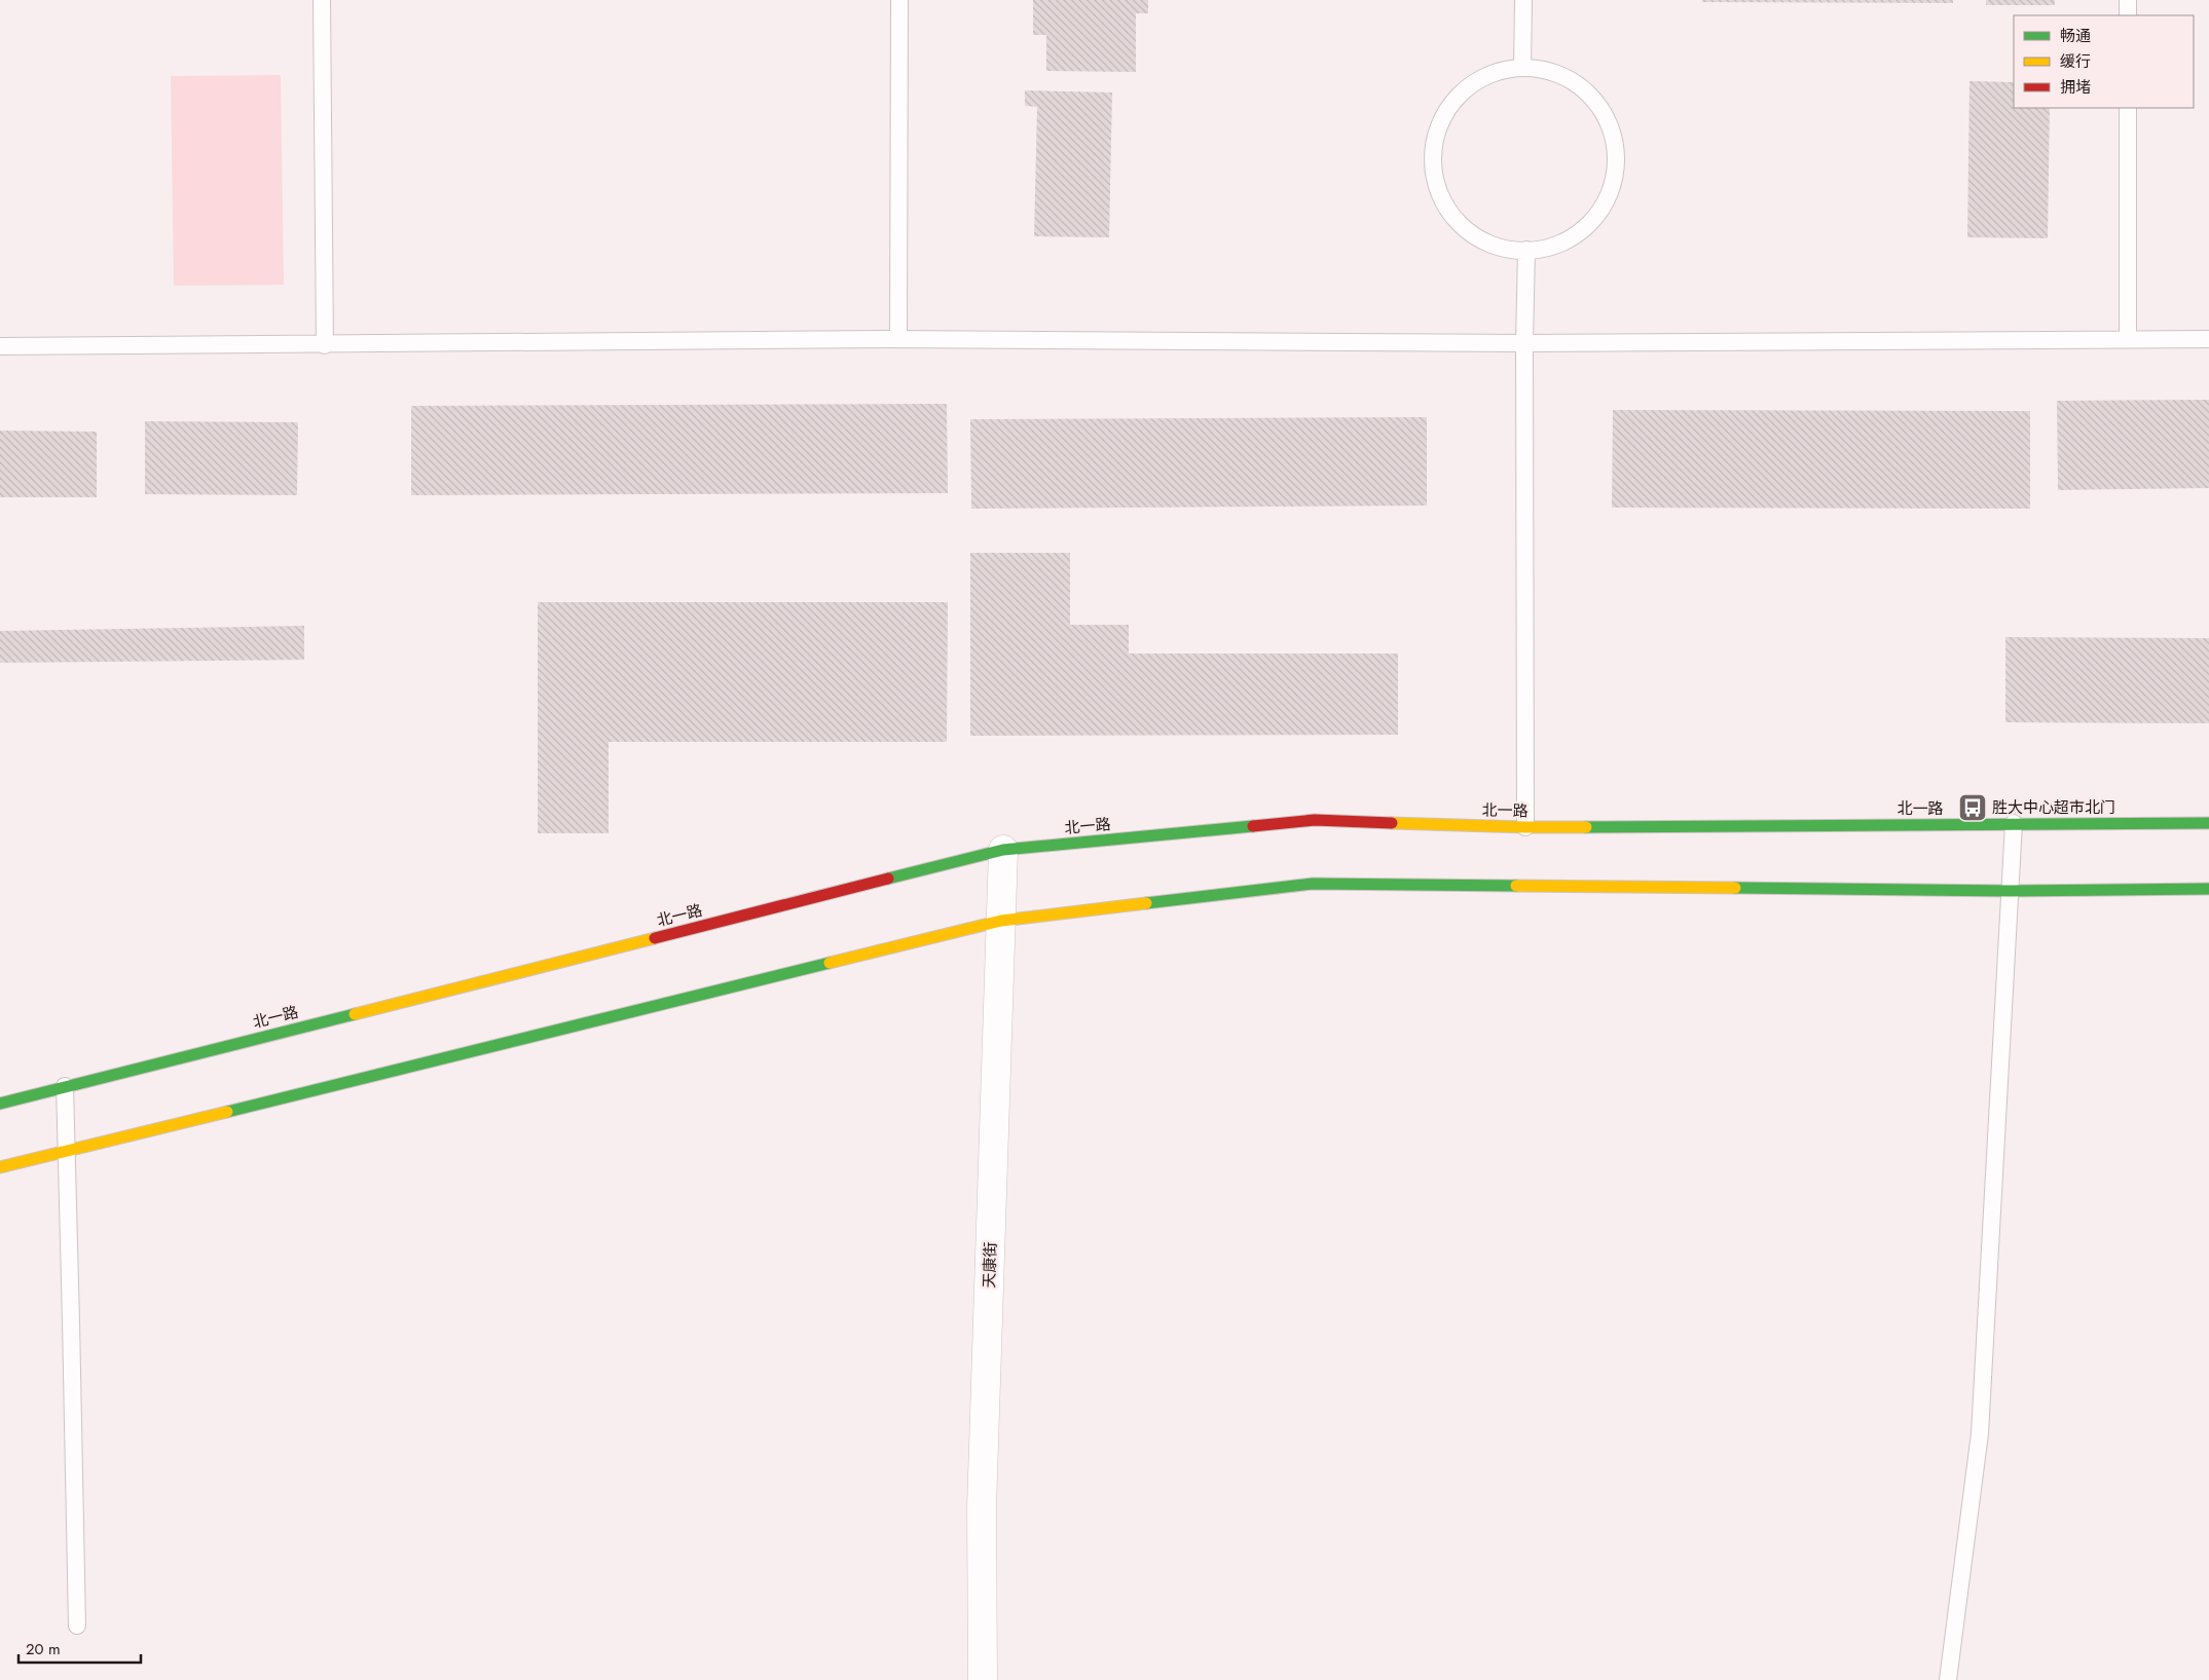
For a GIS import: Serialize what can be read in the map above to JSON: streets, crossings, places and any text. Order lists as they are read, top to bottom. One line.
{"streets":{"main road":["北一路"],"street":["天康街"]},"crossings":[["北一路","天康街"]],"places":{"bus stop":["胜大中心超市北门"]},"legend":["畅通","缓行","拥堵"],"scale_bar":"20 m"}
